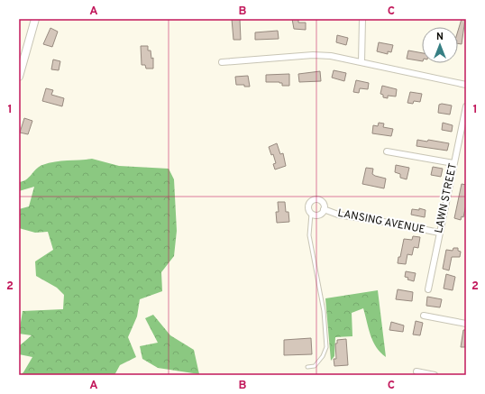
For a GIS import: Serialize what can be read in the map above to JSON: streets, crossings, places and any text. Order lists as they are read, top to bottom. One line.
{"streets":{"street":["LAWN STREET","LANSING AVENUE"]},"crossings":[["LAWN STREET","LANSING AVENUE"]],"north":"top","grid":{"columns":["A","B","C"],"rows":["1","2"]}}
